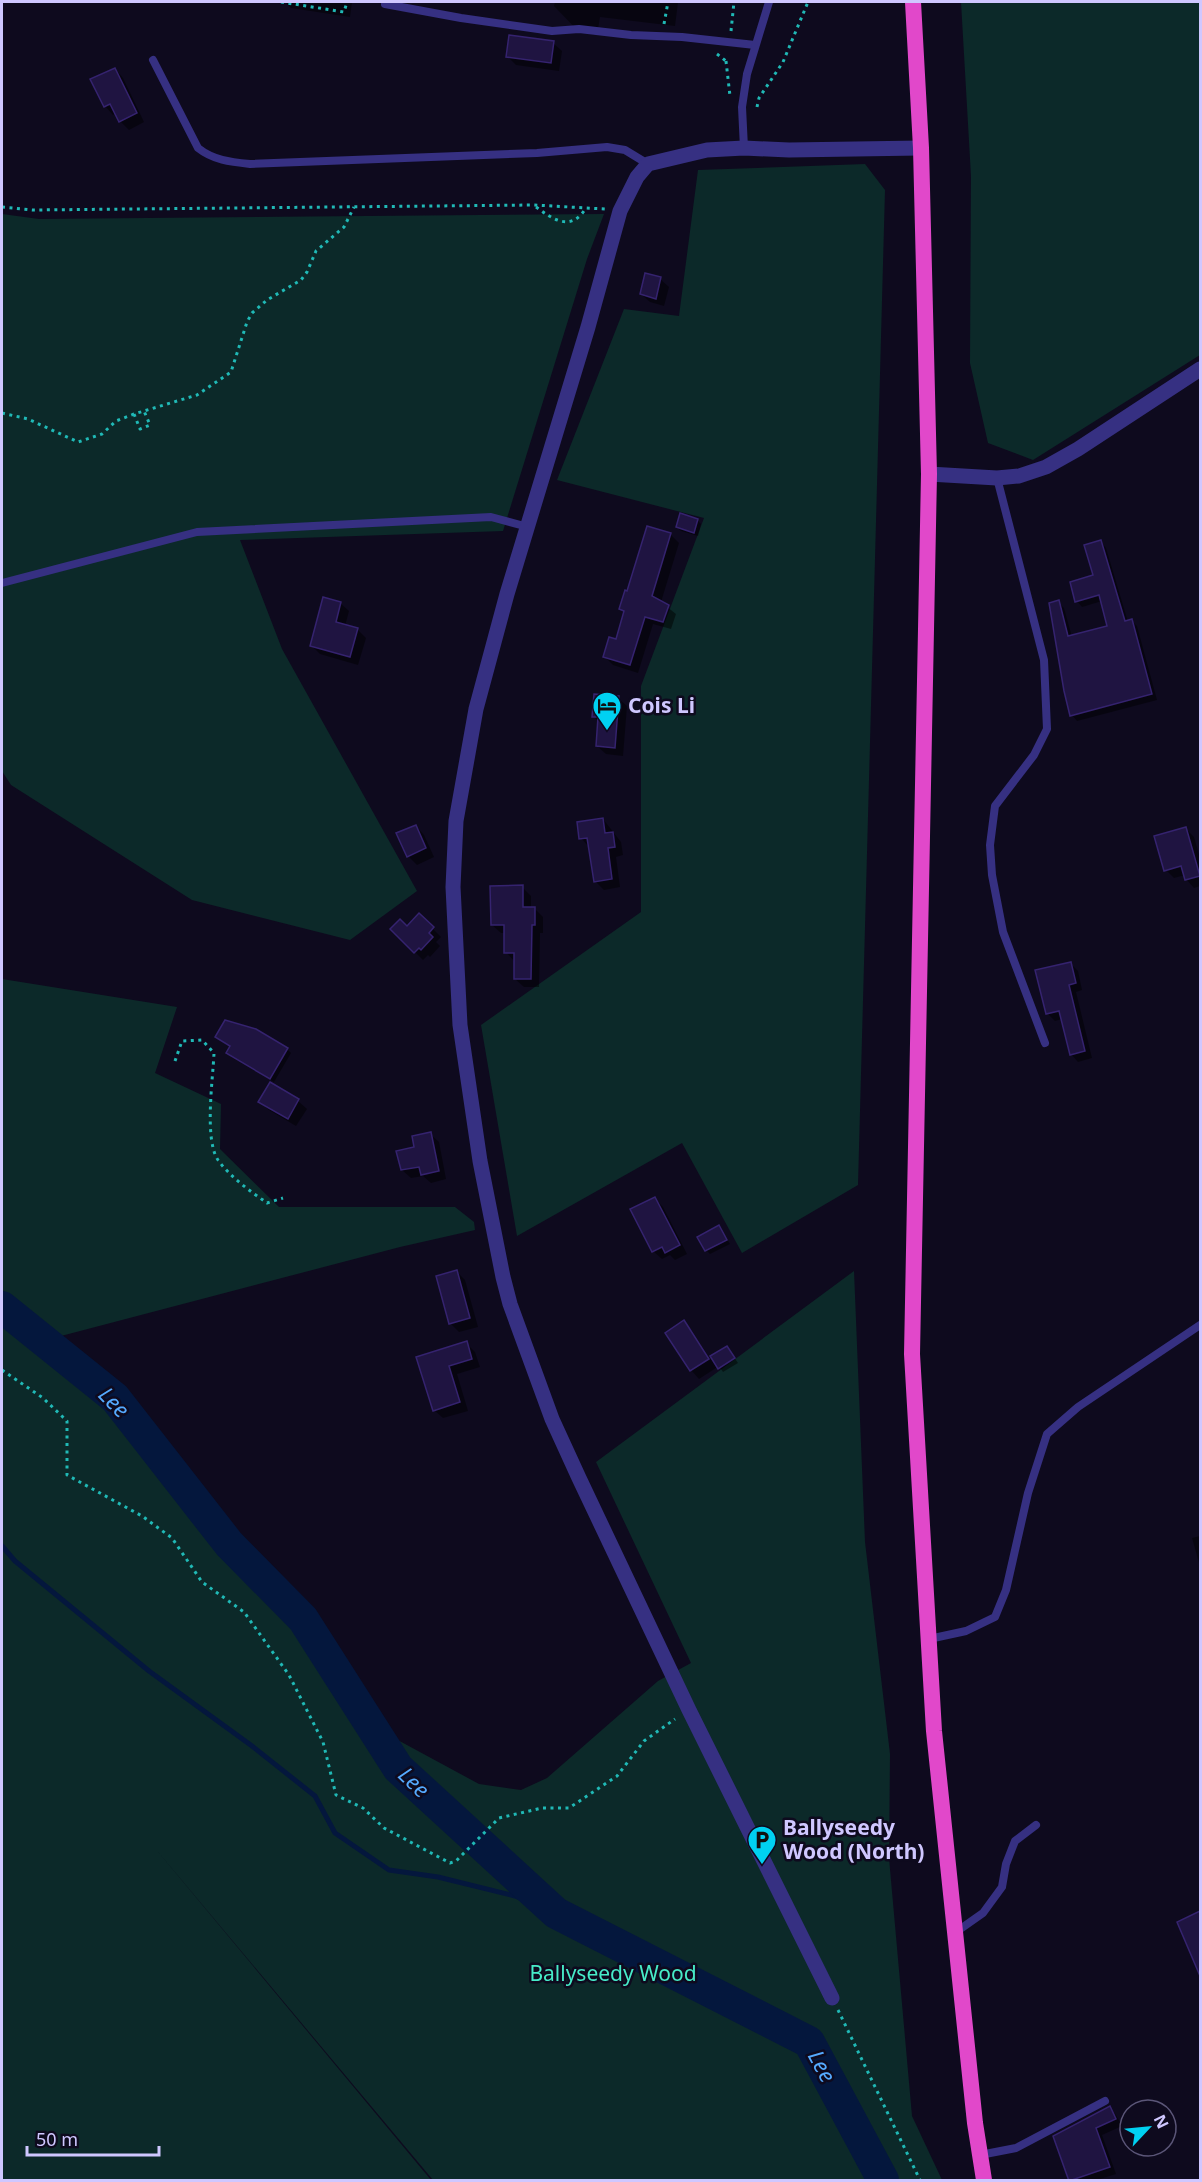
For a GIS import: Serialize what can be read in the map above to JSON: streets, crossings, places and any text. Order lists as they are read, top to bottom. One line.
{"water":["Lee"],"parks":["Ballyseedy Wood"],"places":{"hotel":["Cois Li"],"parking":["Ballyseedy Wood (North)"]},"scale_bar":"50 m","north":"top right"}
